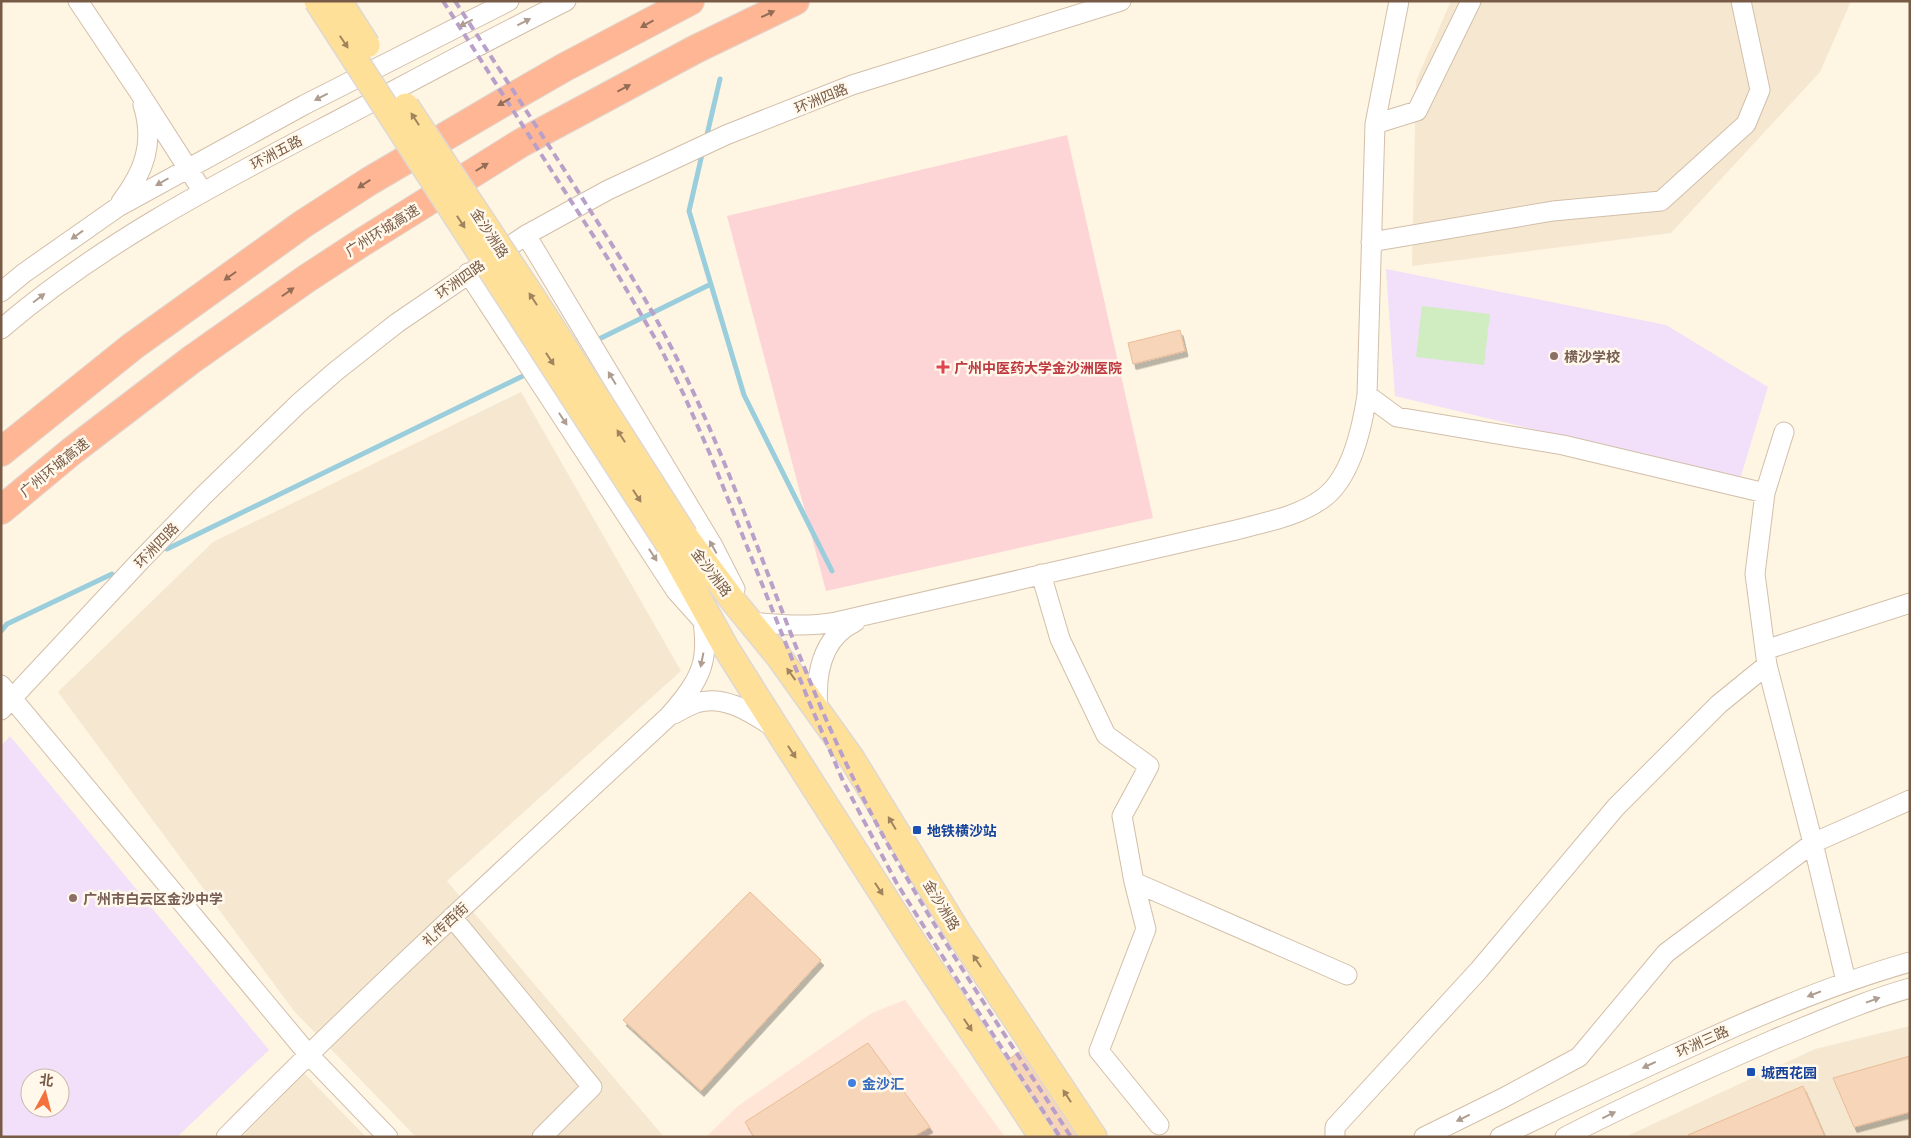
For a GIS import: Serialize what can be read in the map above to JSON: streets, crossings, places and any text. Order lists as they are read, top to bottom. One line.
{"streets":{"highway":["广州环城高速"],"main road":["金沙洲路"],"street":["环洲四路","环洲五路","礼传西街","环洲三路"]},"places":{"other":["横沙学校","广州市白云区金沙中学","金沙汇"],"health":["广州中医药大学金沙洲医院"],"transit":["地铁横沙站","城西花园"]},"north":"top"}
